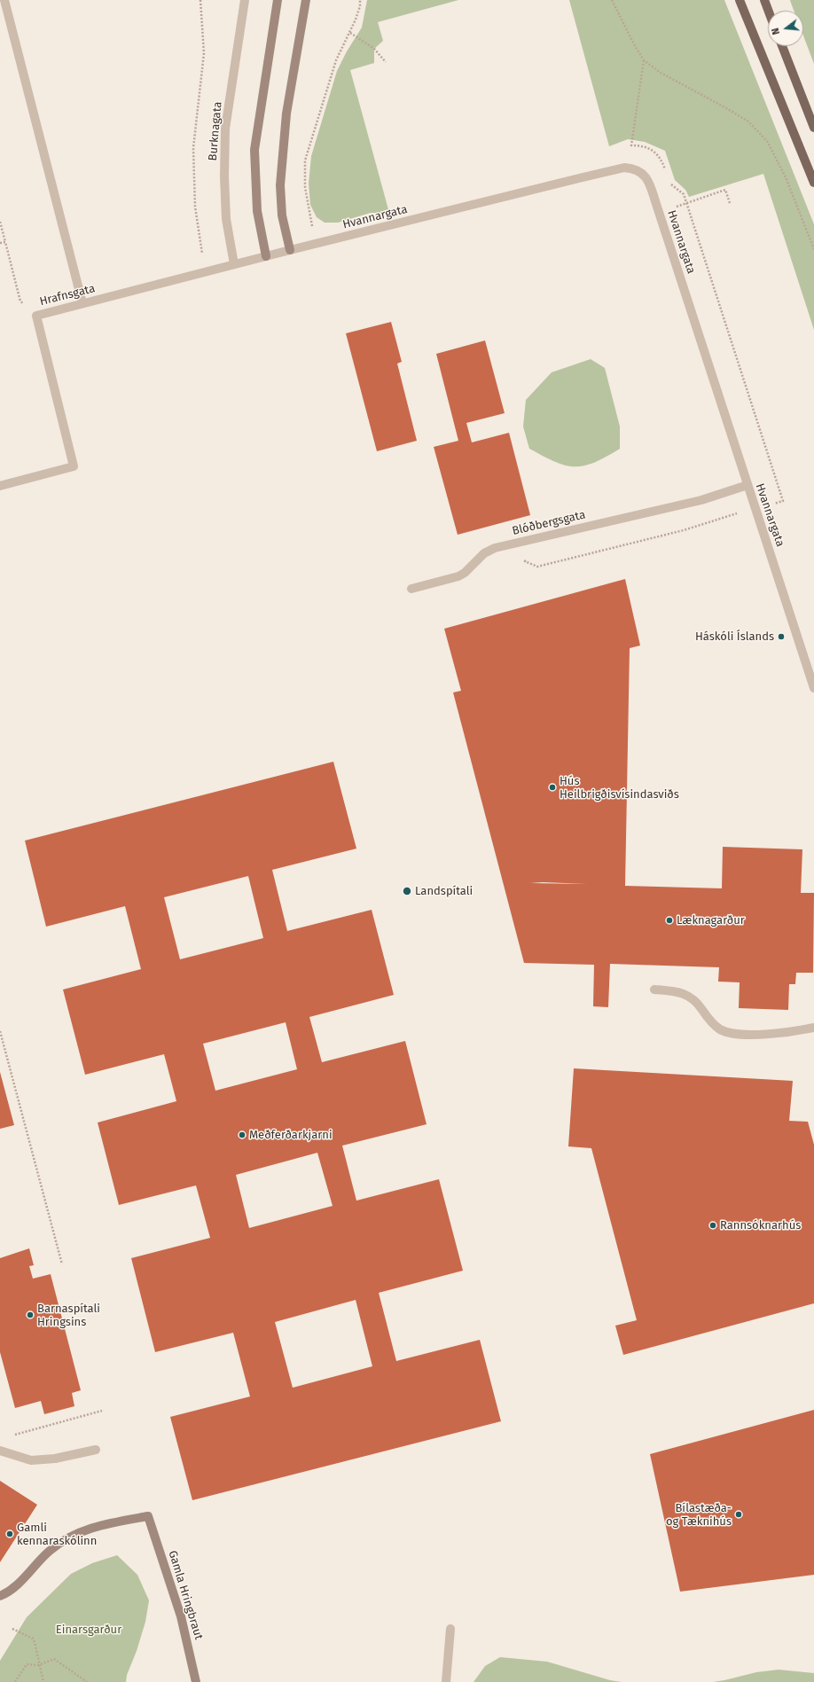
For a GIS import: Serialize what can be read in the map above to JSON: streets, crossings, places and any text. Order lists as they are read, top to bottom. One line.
{"streets":{"street":["Burknagata","Hvannargata","Hrafnsgata","Blóðbergsgata","Gamla Hringbraut"]},"crossings":[["Burknagata","Hrafnsgata"],["Hvannargata","Hrafnsgata"],["Hvannargata","Blóðbergsgata"]],"parks":["Einarsgarður"],"places":["Háskóli Íslands","Hús Heilbrigðisvísindasviðs","Landspítali","Læknagarður","Meðferðarkjarni","Rannsóknarhús","Barnaspítali Hringsins","Bílastæða- og Tæknihús","Gamli kennaraskólinn"],"north":"left"}
